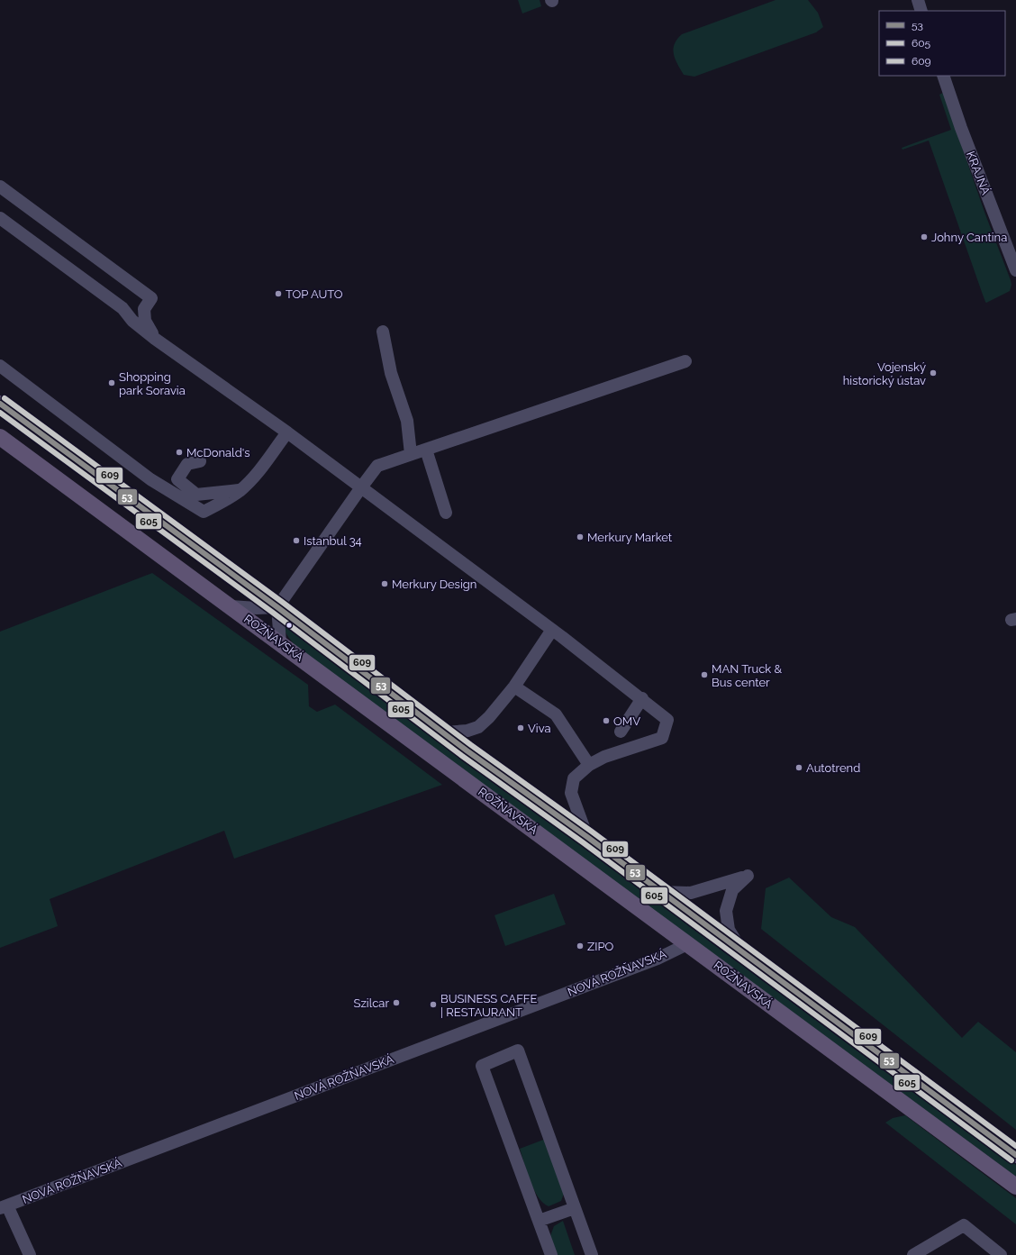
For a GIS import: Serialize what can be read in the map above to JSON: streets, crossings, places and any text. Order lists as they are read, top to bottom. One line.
{"streets":{"main road":["ROŽŇAVSKÁ"],"street":["KRAJNÁ","NOVÁ ROŽŇAVSKÁ"]},"crossings":[["ROŽŇAVSKÁ","NOVÁ ROŽŇAVSKÁ"]],"places":["Johny Cantina","TOP AUTO","Vojenský historický ústav","Shopping park Soravia","McDonald's","Merkury Market","Istanbul 34","Merkury Design","MAN Truck & Bus center","OMV","Viva","Autotrend","ZIPO","Szilcar","BUSINESS CAFFE | RESTAURANT"],"lines":["transit line 609","transit line 53","transit line 605"],"legend":["53","605","609"]}
